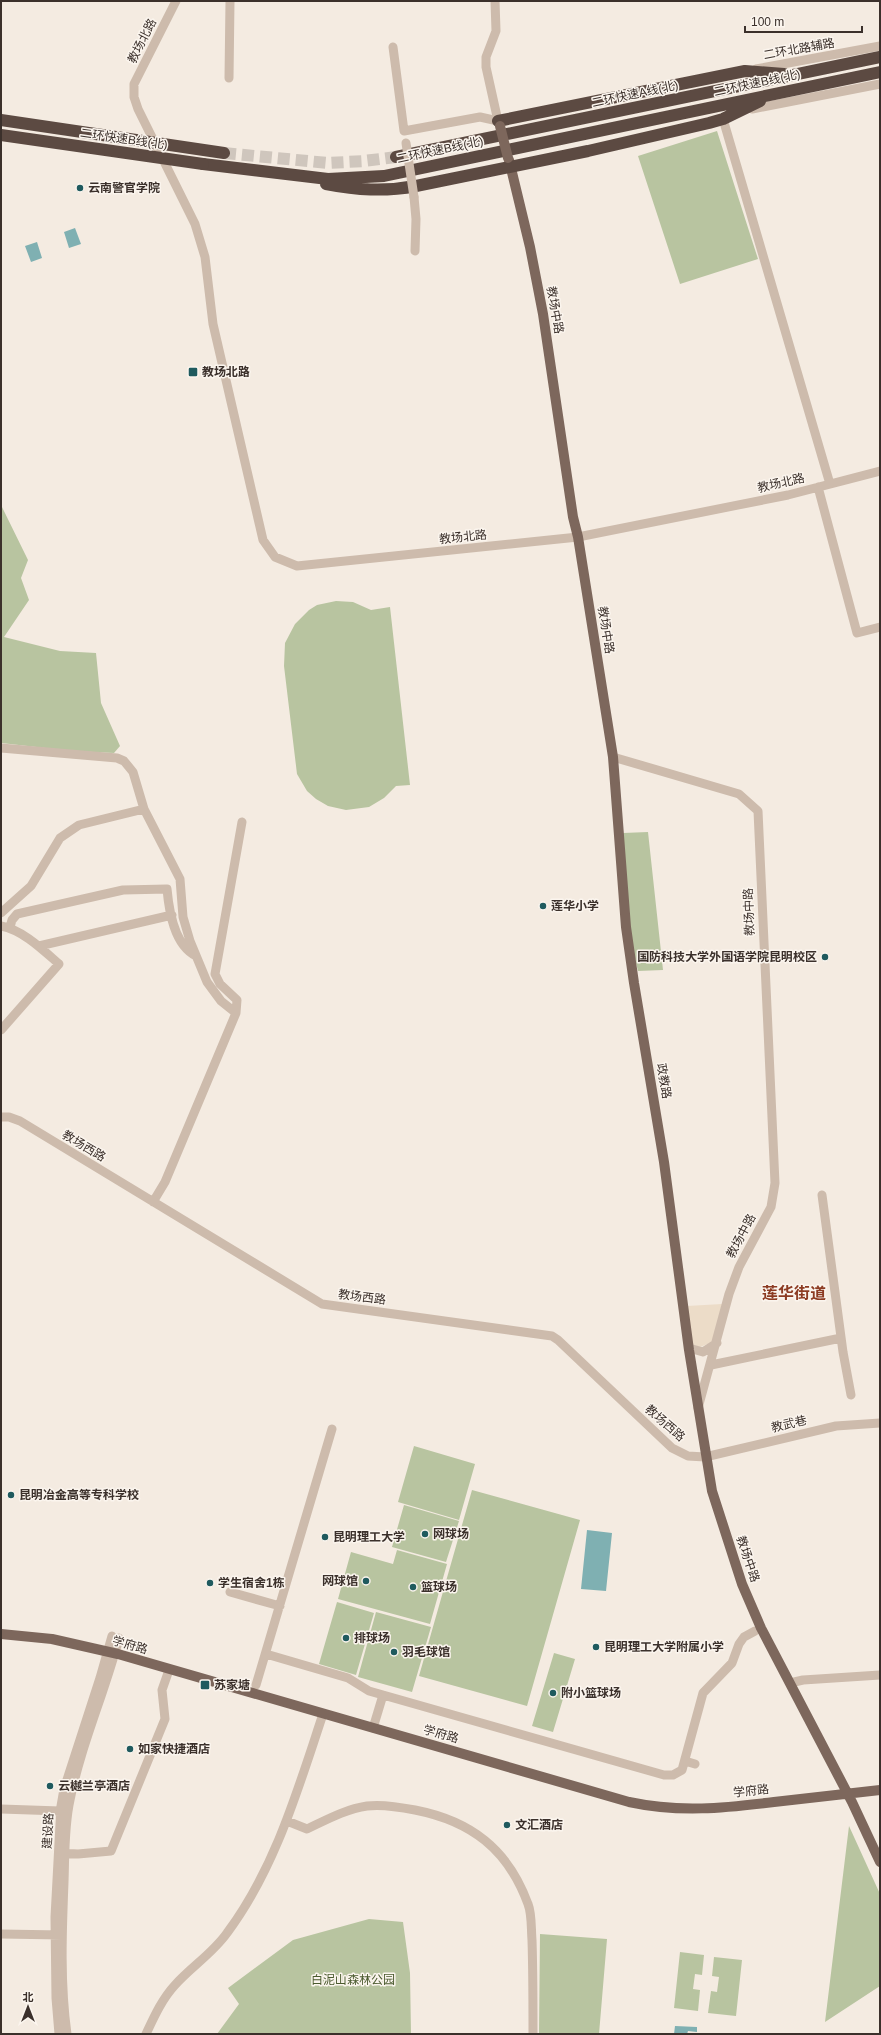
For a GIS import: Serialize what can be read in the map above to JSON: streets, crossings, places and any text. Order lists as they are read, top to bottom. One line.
{"streets":{"highway":["二环快速B线(北)","二环快速A线(北)"],"main road":["教场中路","政教路","学府路"],"street":["教场北路","二环北路辅路","教场西路","教武巷","建设路"]},"crossings":[["教场北路","教场中路"],["教场中路","政教路"],["教场中路","教场西路"],["教场中路","教武巷"],["教场中路","学府路"],["教场西路","教武巷"],["学府路","建设路"]],"districts":["莲华街道"],"parks":["白泥山森林公园"],"places":{"other":["云南警官学院","莲华小学","国防科技大学外国语学院昆明校区","昆明冶金高等专科学校","网球场","昆明理工大学","网球馆","学生宿舍1栋","篮球场","排球场","昆明理工大学附属小学","羽毛球馆","附小篮球场","如家快捷酒店","云樾兰亭酒店","文汇酒店"],"transit":["教场北路","苏家塘"]},"scale_bar":"100 m","north":"top"}
